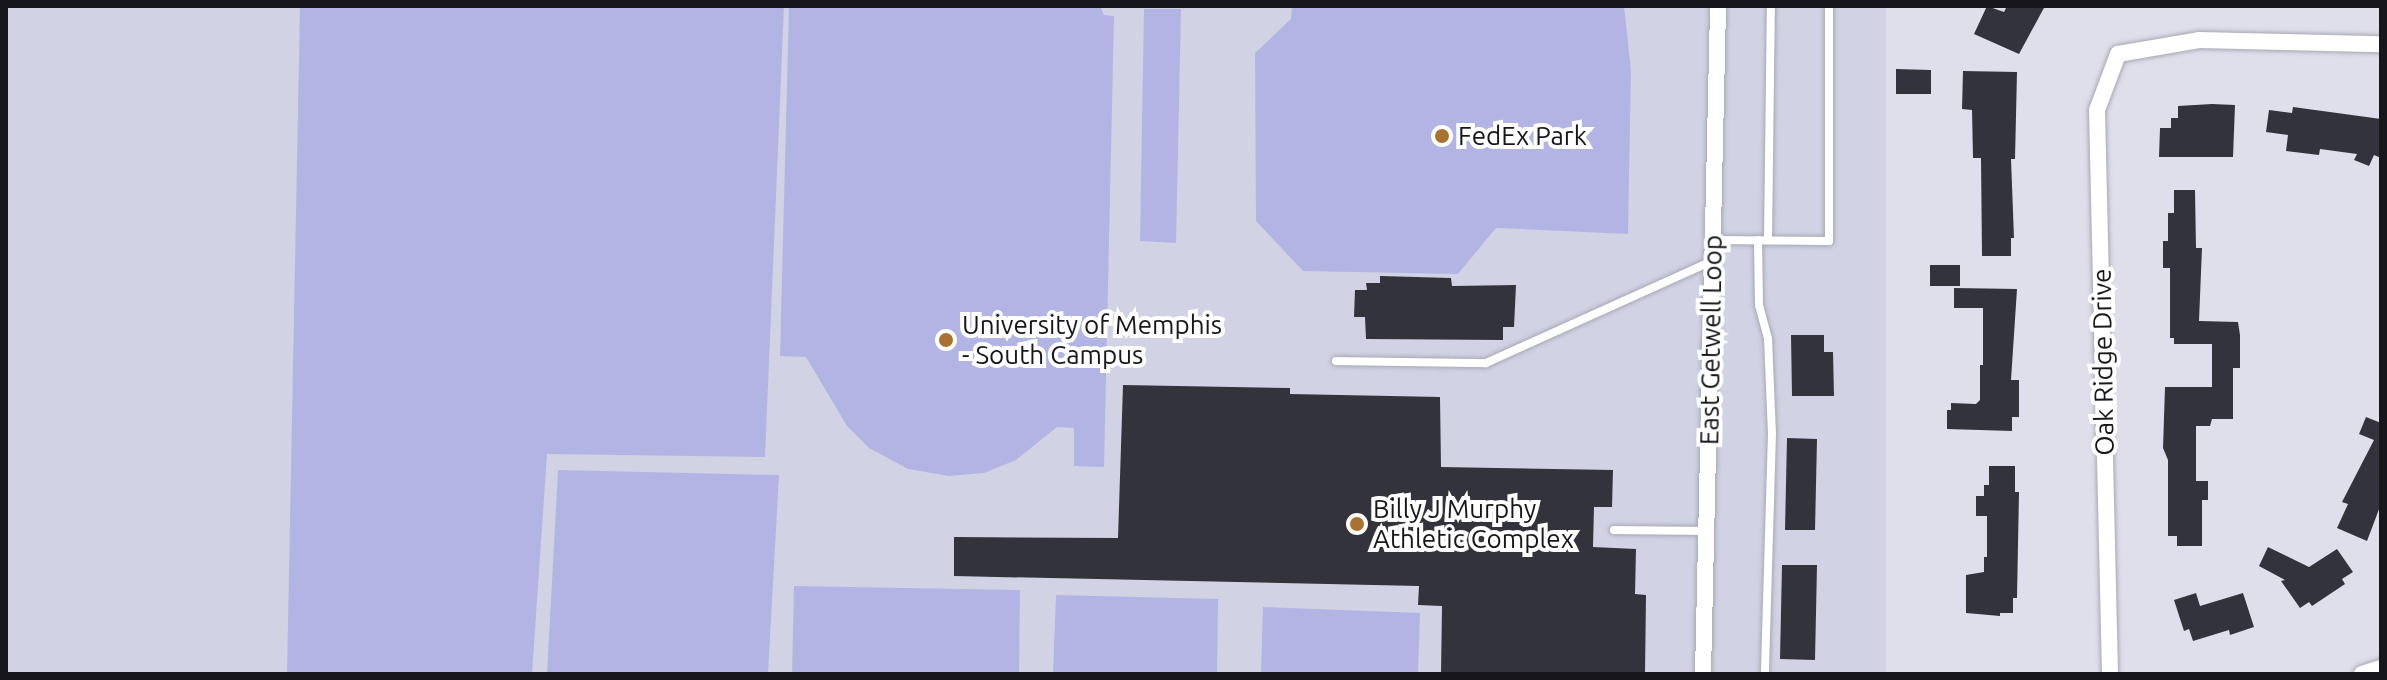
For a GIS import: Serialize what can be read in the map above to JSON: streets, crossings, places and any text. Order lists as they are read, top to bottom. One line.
{"streets":{"street":["East Getwell Loop","Oak Ridge Drive"]},"places":["FedEx Park","University of Memphis - South Campus","Billy J Murphy Athletic Complex"]}
